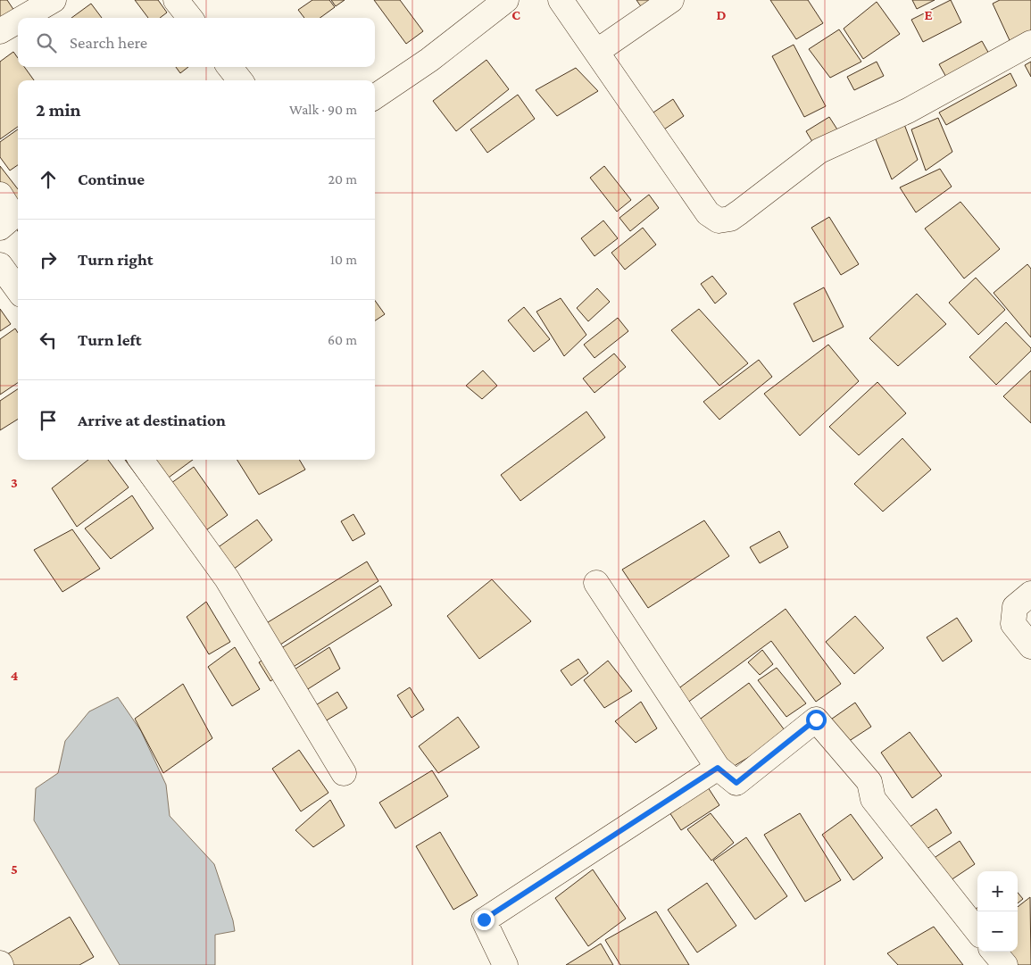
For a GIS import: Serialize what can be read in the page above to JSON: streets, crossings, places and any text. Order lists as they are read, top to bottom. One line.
{"page":{"search":"Search here","heading":["2 min","Walk · 90 m"],"list":[["Continue","20 m"],["Turn right","10 m"],["Turn left","60 m"],"Arrive at destination"],"map_buttons":["+","−"]},"grid":{"columns":["C","D","E"],"rows":["3","4","5"]}}
